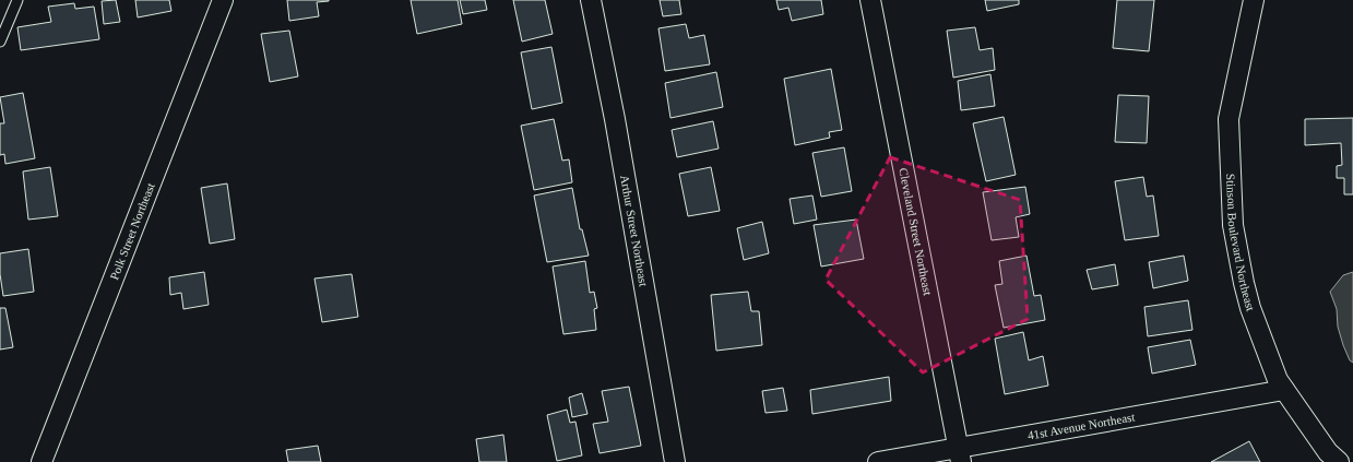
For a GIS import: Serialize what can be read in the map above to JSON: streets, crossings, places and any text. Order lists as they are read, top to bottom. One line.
{"streets":{"street":["Polk Street Northeast","Arthur Street Northeast","Cleveland Street Northeast","Stinson Boulevard Northeast","41st Avenue Northeast"]},"crossings":[["Cleveland Street Northeast","41st Avenue Northeast"],["Stinson Boulevard Northeast","41st Avenue Northeast"]]}
